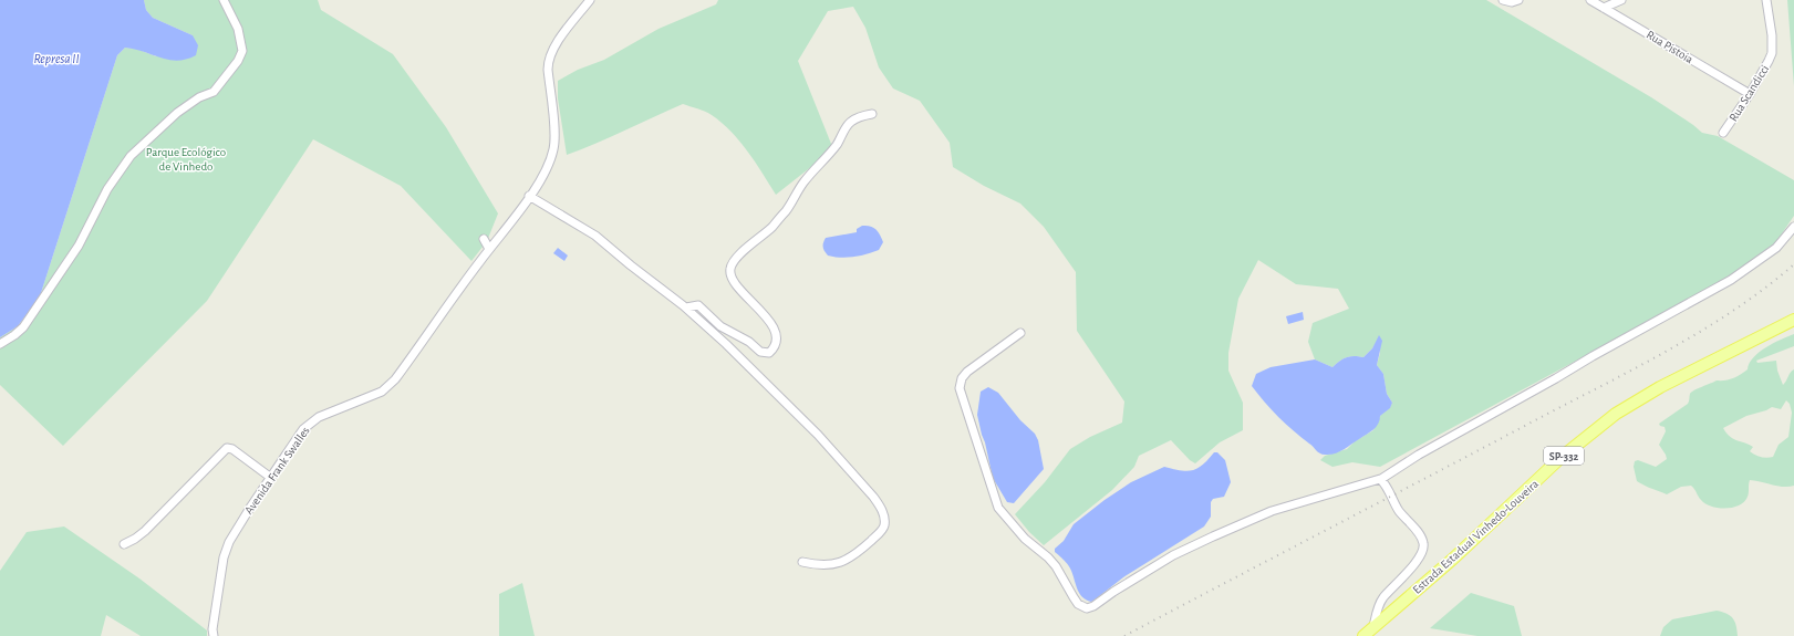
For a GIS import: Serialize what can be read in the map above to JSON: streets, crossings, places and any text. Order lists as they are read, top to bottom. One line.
{"streets":{"main road":["SP-332","Estrada Estadual Vinhedo-Louveira"],"street":["Rua Pistoia","Rua Scandicci","Avenida Frank Swalles"]},"crossings":[["Rua Pistoia","Rua Scandicci"]],"water":["Represa II"],"parks":["Parque Ecológico de Vinhedo"]}
